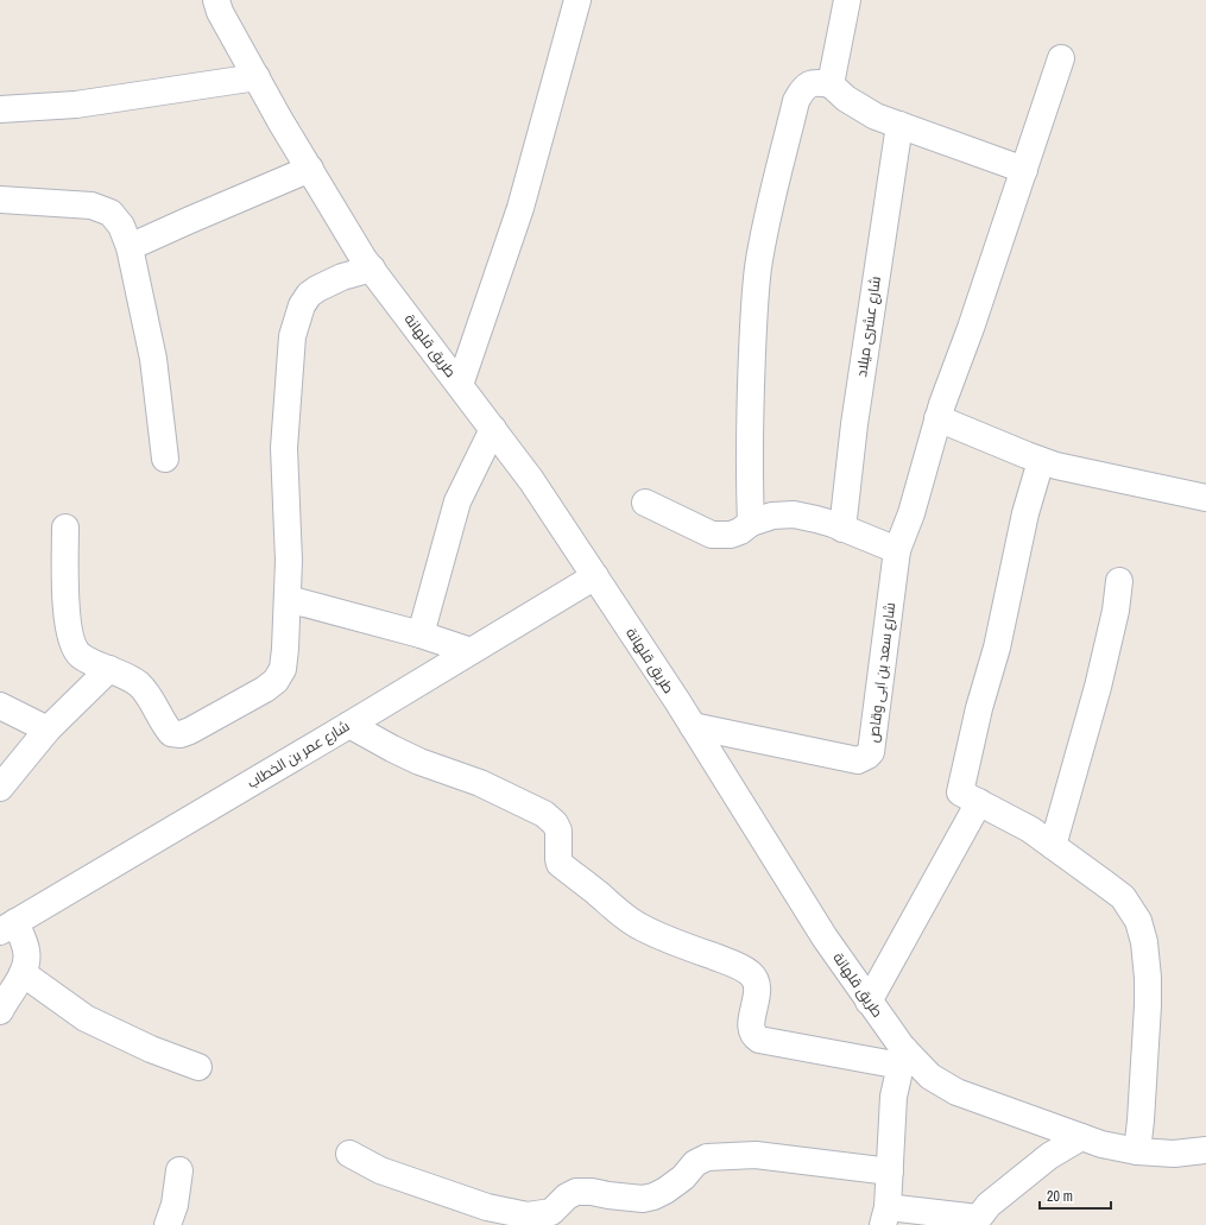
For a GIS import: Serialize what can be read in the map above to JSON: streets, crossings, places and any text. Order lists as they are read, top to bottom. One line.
{"streets":{"street":["شارع عشرى ميلاد","طريق قلهانة","شارع سعد بن ابى وقاص","شارع عمر بن الخطاب"]},"crossings":[["طريق قلهانة","شارع سعد بن ابى وقاص"],["طريق قلهانة","شارع عمر بن الخطاب"]],"scale_bar":"20 m"}
